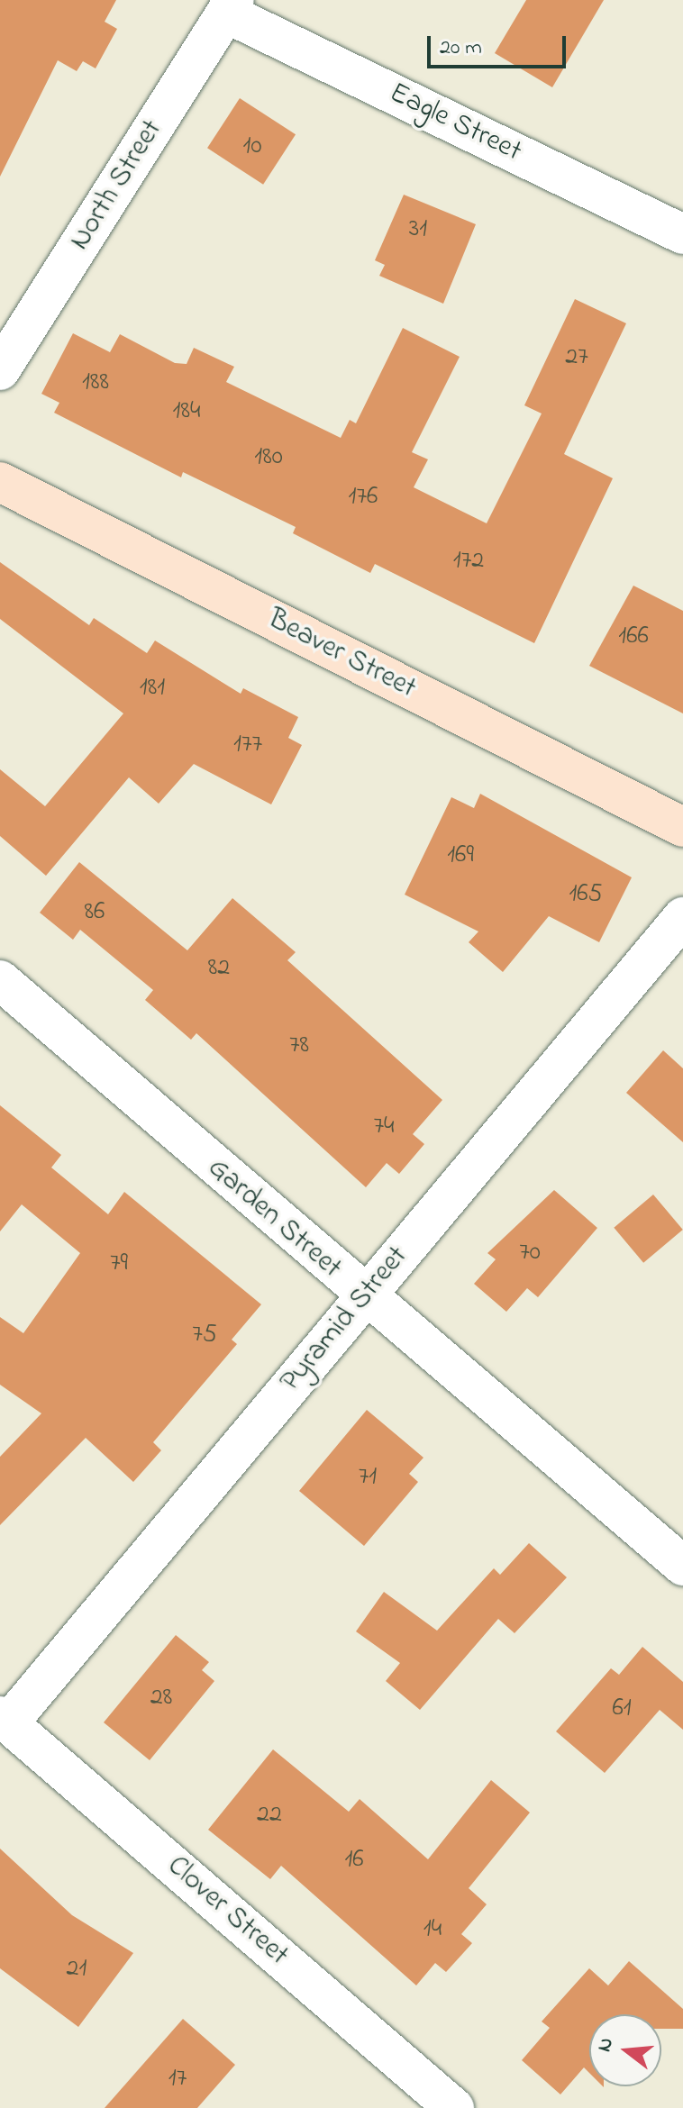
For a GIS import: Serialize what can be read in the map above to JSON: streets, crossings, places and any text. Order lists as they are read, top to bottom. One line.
{"streets":{"street":["Eagle Street","North Street","Beaver Street","Garden Street","Pyramid Street","Clover Street"]},"crossings":[["Eagle Street","North Street"],["Garden Street","Pyramid Street"],["Pyramid Street","Clover Street"]],"house_numbers":["10","31","27","188","184","180","176","172","166","181","177","169","165","86","82","78","74","70","79","75","71","28","61","22","16","14","21","17"],"scale_bar":"20 m","north":"left"}
